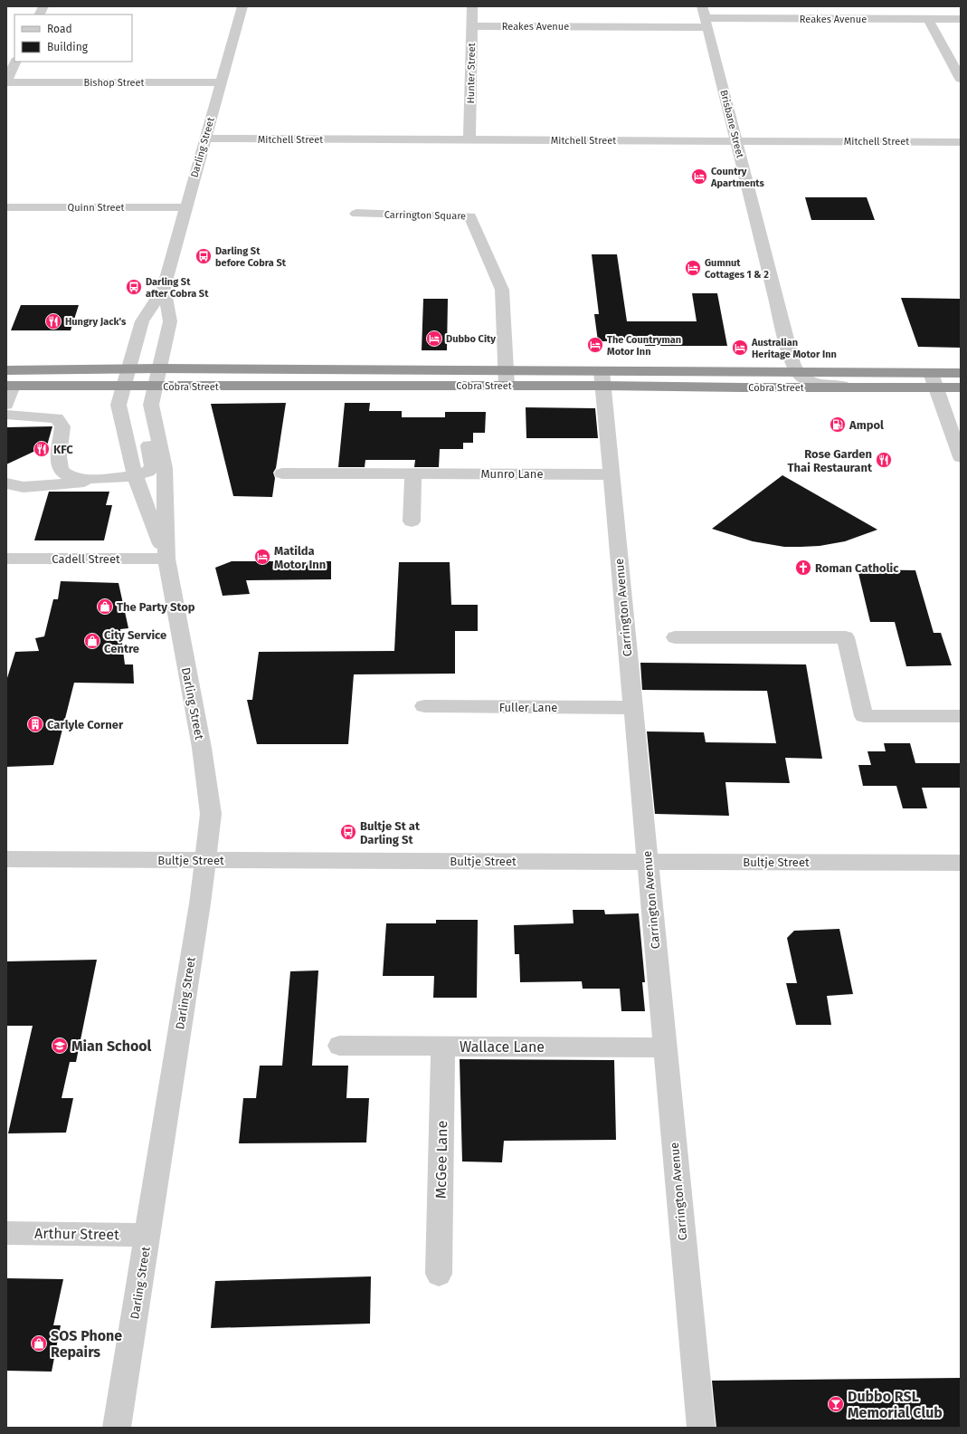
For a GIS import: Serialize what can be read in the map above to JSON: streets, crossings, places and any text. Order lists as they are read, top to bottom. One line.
{"streets":{"highway":["Cobra Street"],"street":["Reakes Avenue","Hunter Street","Bishop Street","Brisbane Street","Mitchell Street","Darling Street","Quinn Street","Carrington Square","Munro Lane","Cadell Street","Carrington Avenue","Fuller Lane","Bultje Street","Wallace Lane","McGee Lane","Arthur Street"]},"crossings":[["Reakes Avenue","Hunter Street"],["Reakes Avenue","Brisbane Street"],["Hunter Street","Mitchell Street"],["Bishop Street","Darling Street"],["Brisbane Street","Mitchell Street"],["Brisbane Street","Cobra Street"],["Mitchell Street","Darling Street"],["Darling Street","Quinn Street"],["Darling Street","Cobra Street"],["Darling Street","Cadell Street"],["Darling Street","Bultje Street"],["Darling Street","Arthur Street"],["Carrington Square","Cobra Street"],["Cobra Street","Carrington Avenue"],["Munro Lane","Carrington Avenue"],["Carrington Avenue","Fuller Lane"],["Carrington Avenue","Bultje Street"],["Carrington Avenue","Wallace Lane"],["Wallace Lane","McGee Lane"]],"places":{"hotel":["Country Apartments","Gumnut Cottages 1 & 2","Dubbo City","The Countryman Motor Inn","Australian Heritage Motor Inn","Matilda Motor Inn"],"bus stop":["Darling St before Cobra St","Darling St after Cobra St","Bultje St at Darling St"],"restaurant":["Hungry Jack's","KFC","Rose Garden Thai Restaurant"],"fuel station":["Ampol"],"church":["Roman Catholic"],"shop":["The Party Stop","City Service Centre","SOS Phone Repairs"],"building":["Carlyle Corner"],"school or university":["Mian School"],"bar":["Dubbo RSL Memorial Club"]},"legend":["Road","Building"]}
